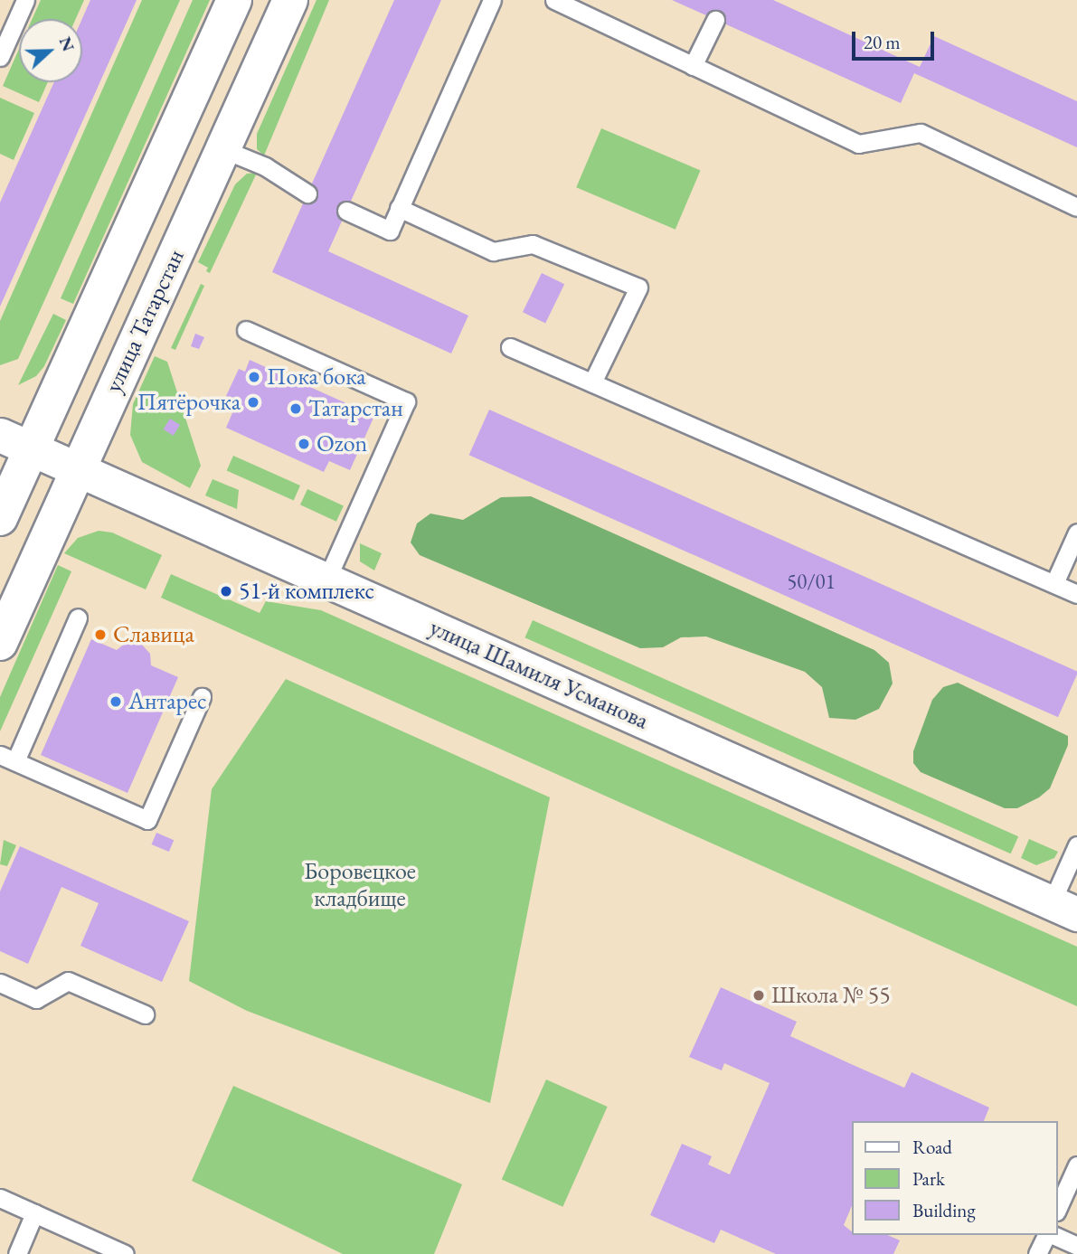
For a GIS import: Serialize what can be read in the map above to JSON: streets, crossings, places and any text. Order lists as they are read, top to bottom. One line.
{"streets":{"street":["улица Татарстан","улица Шамиля Усманова"]},"crossings":[["улица Татарстан","улица Шамиля Усманова"]],"parks":["Боровецкое кладбище"],"places":["Пока бока","Пятёрочка","Татарстан","Ozon","51-й комплекс","Славица","Антарес","Школа № 55"],"house_numbers":["50/01"],"legend":["Road","Park","Building"],"scale_bar":"20 m","north":"right"}
